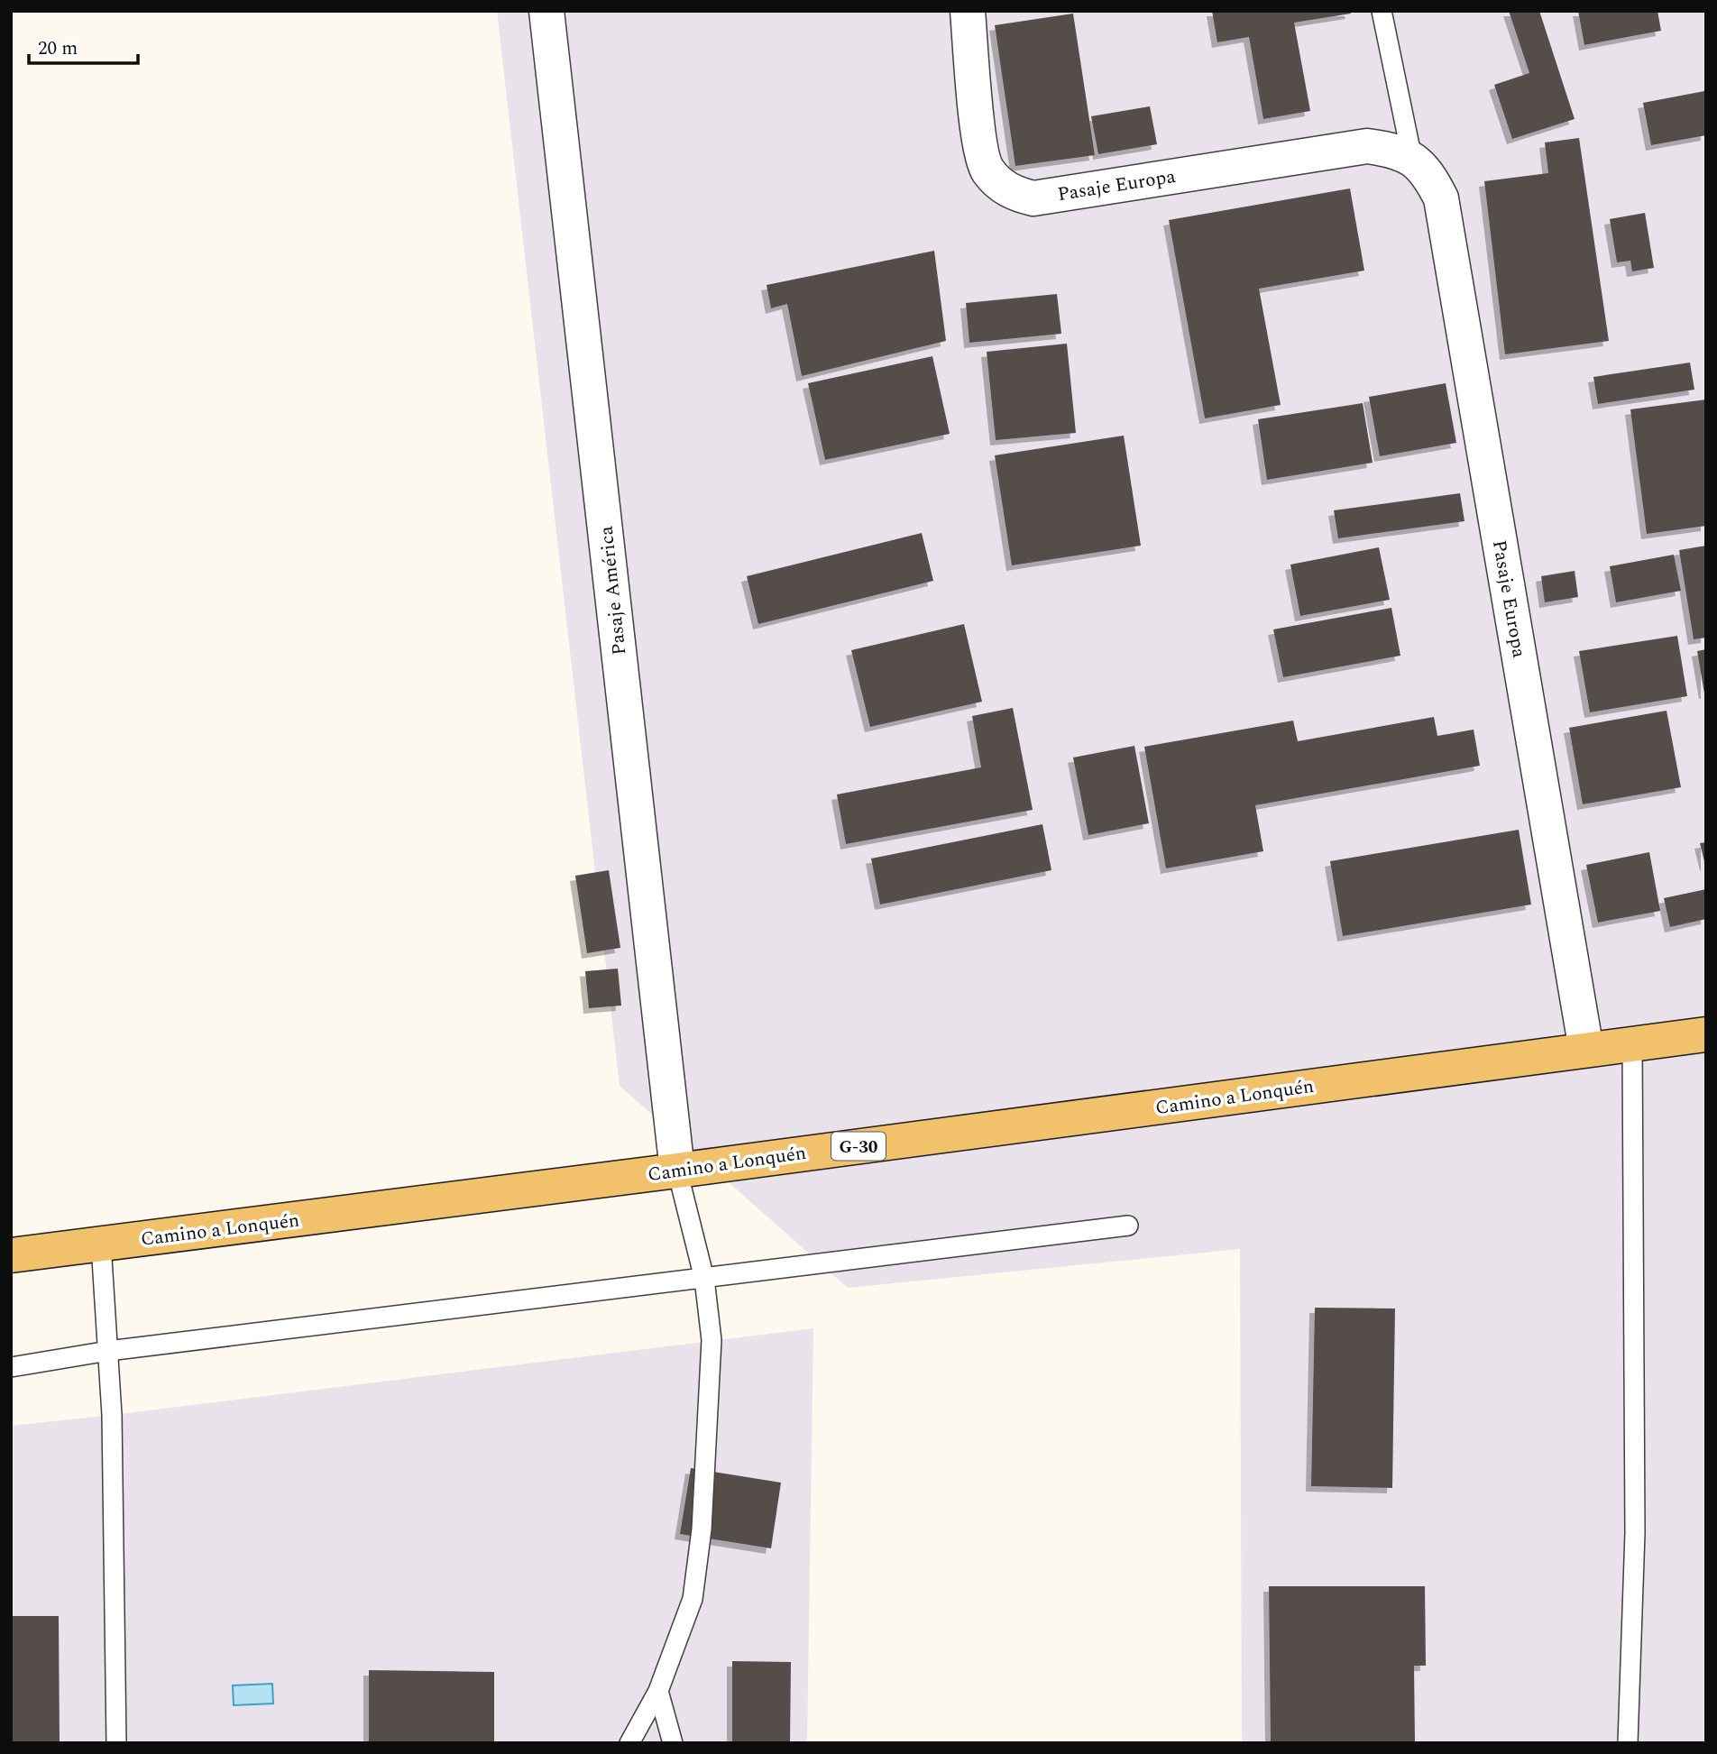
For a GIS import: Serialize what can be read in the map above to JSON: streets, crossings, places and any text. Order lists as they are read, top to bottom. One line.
{"streets":{"main road":["Camino a Lonquén","G-30"],"street":["Pasaje Europa","Pasaje América"]},"crossings":[["Pasaje Europa","Camino a Lonquén"],["Pasaje América","Camino a Lonquén"]],"scale_bar":"20 m"}
